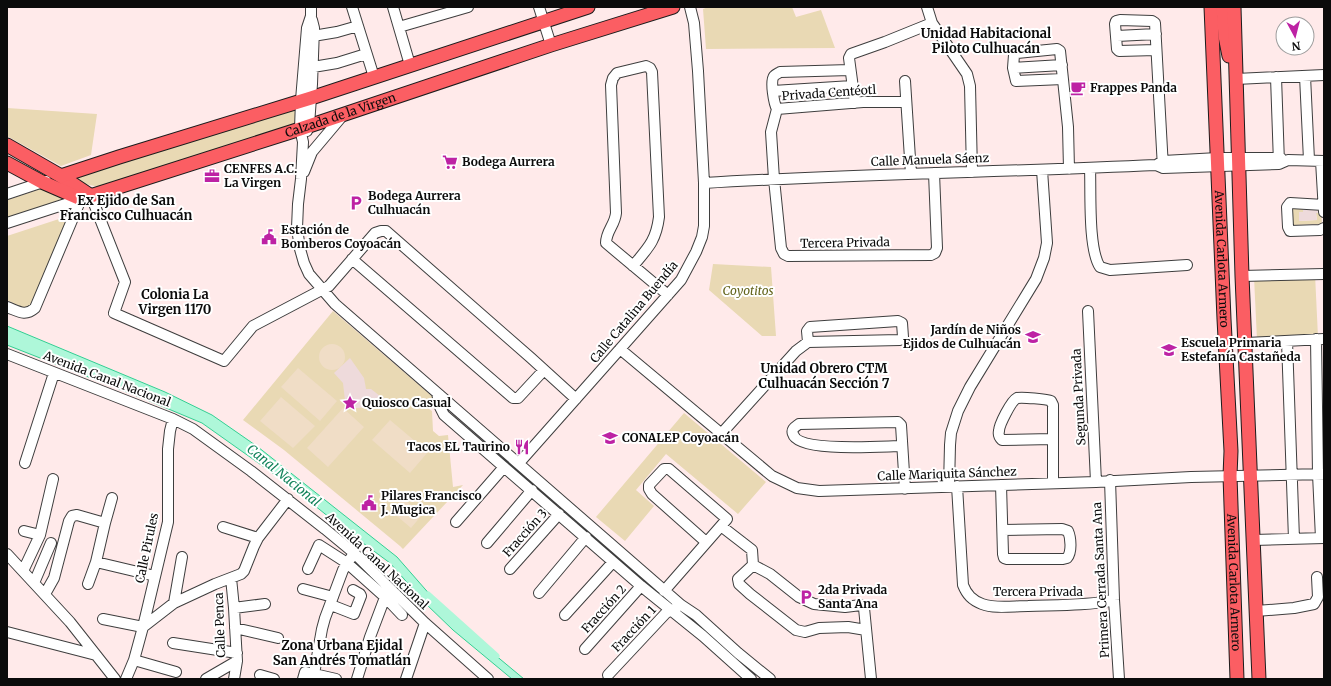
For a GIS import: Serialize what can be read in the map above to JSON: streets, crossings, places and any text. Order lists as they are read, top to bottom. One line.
{"streets":{"main road":["Calzada de la Virgen","Avenida Carlota Armero"],"street":["Privada Centéotl","Calle Manuela Sáenz","Tercera Privada","Calle Catalina Buendía","Avenida Canal Nacional","Segunda Privada","Calle Mariquita Sánchez","Fracción 3","Calle Pirules","Primera Cerrada Santa Ana","Fracción 2","Calle Penca","Fracción 1"]},"crossings":[["Privada Centéotl","Calle Manuela Sáenz"],["Privada Centéotl","Tercera Privada"],["Calle Manuela Sáenz","Tercera Privada"],["Calle Manuela Sáenz","Avenida Carlota Armero"],["Calle Manuela Sáenz","Calle Catalina Buendía"],["Tercera Privada","Calle Mariquita Sánchez"],["Tercera Privada","Primera Cerrada Santa Ana"],["Avenida Carlota Armero","Calle Mariquita Sánchez"],["Calle Catalina Buendía","Calle Mariquita Sánchez"],["Avenida Canal Nacional","Calle Pirules"],["Segunda Privada","Calle Mariquita Sánchez"],["Calle Mariquita Sánchez","Primera Cerrada Santa Ana"]],"districts":["Unidad Habitacional Piloto Culhuacán","Ex Ejido de San Francisco Culhuacán","Colonia La Virgen 1170","Unidad Obrero CTM Culhuacán Sección 7","Zona Urbana Ejidal San Andrés Tomatlán"],"water":["Canal Nacional"],"parks":["Coyotitos"],"places":{"cafe":["Frappes Panda"],"supermarket":["Bodega Aurrera"],"office":["CENFES A.C. La Virgen"],"parking":["Bodega Aurrera Culhuacán","2da Privada Santa Ana"],"public building":["Estación de Bomberos Coyoacán","Pilares Francisco J. Mugica"],"school or university":["Jardín de Niños Ejidos de Culhuacán","Escuela Primaria Estefanía Castañeda","CONALEP Coyoacán"],"place":["Quiosco Casual"],"restaurant":["Tacos EL Taurino"]},"north":"bottom"}
